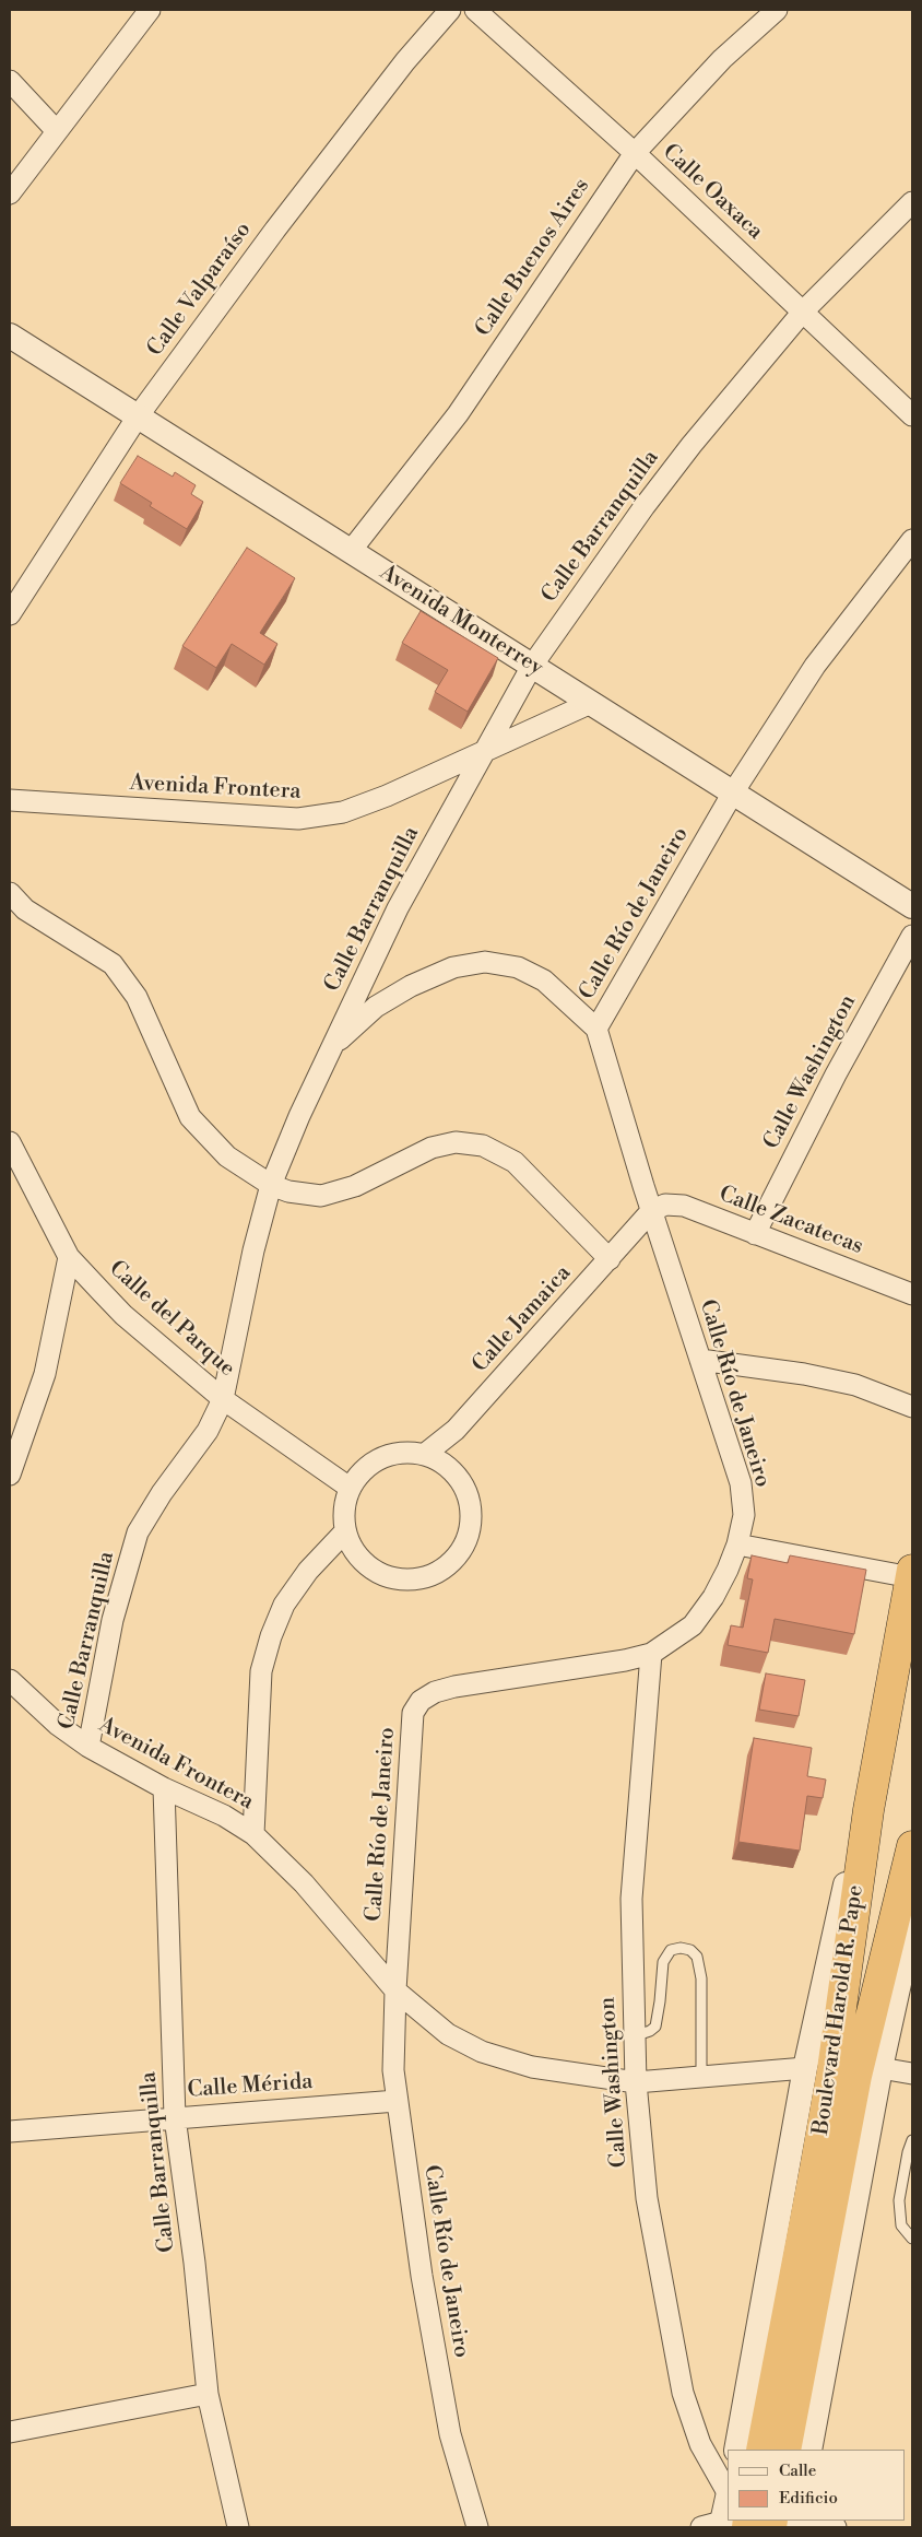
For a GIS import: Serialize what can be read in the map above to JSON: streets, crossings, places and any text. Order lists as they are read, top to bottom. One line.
{"streets":{"highway":["Boulevard Harold R. Pape"],"street":["Calle Oaxaca","Calle Buenos Aires","Calle Valparaíso","Calle Barranquilla","Avenida Monterrey","Avenida Frontera","Calle Río de Janeiro","Calle Washington","Calle Zacatecas","Calle del Parque","Calle Jamaica","Calle Mérida"]},"crossings":[["Calle Oaxaca","Calle Buenos Aires"],["Calle Oaxaca","Calle Barranquilla"],["Calle Buenos Aires","Avenida Monterrey"],["Calle Valparaíso","Avenida Monterrey"],["Calle Barranquilla","Avenida Monterrey"],["Calle Barranquilla","Avenida Frontera"],["Calle Barranquilla","Calle del Parque"],["Calle Barranquilla","Calle Mérida"],["Avenida Monterrey","Avenida Frontera"],["Avenida Monterrey","Calle Río de Janeiro"],["Avenida Frontera","Calle Río de Janeiro"],["Avenida Frontera","Calle Washington"],["Calle Río de Janeiro","Calle Washington"],["Calle Río de Janeiro","Calle Zacatecas"],["Calle Río de Janeiro","Calle Jamaica"],["Calle Río de Janeiro","Calle Mérida"],["Calle Washington","Calle Zacatecas"],["Calle Zacatecas","Calle Jamaica"],["Calle del Parque","Calle Jamaica"]],"legend":["Calle","Edificio"]}
